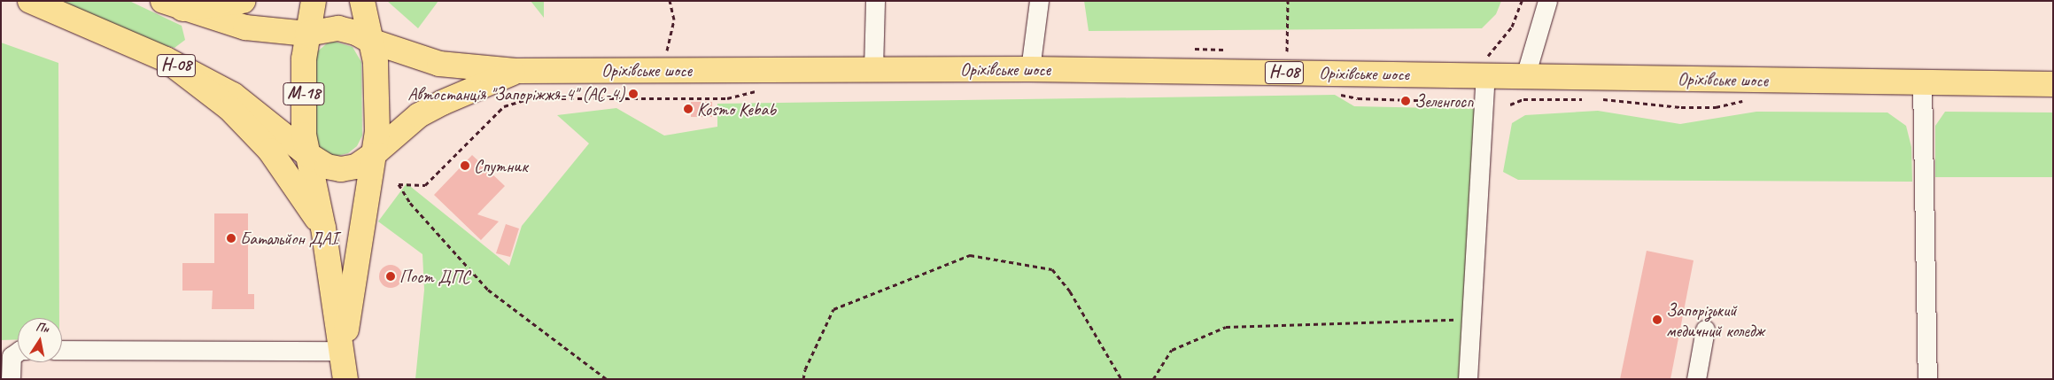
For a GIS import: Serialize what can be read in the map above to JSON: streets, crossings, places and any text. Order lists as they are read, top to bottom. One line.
{"streets":{"main road":["Н-08","Оріхівське шосе","М-18"]},"crossings":[["Н-08","Оріхівське шосе"],["Н-08","М-18"],["Оріхівське шосе","М-18"]],"places":["Автостанція \"Запоріжжя-4\" (АС-4)","Зеленгосп","Kosmo Kebab","Спутник","Батальйон ДАI","Пост ДПС","Запорізький медичний коледж"],"north":"top"}
